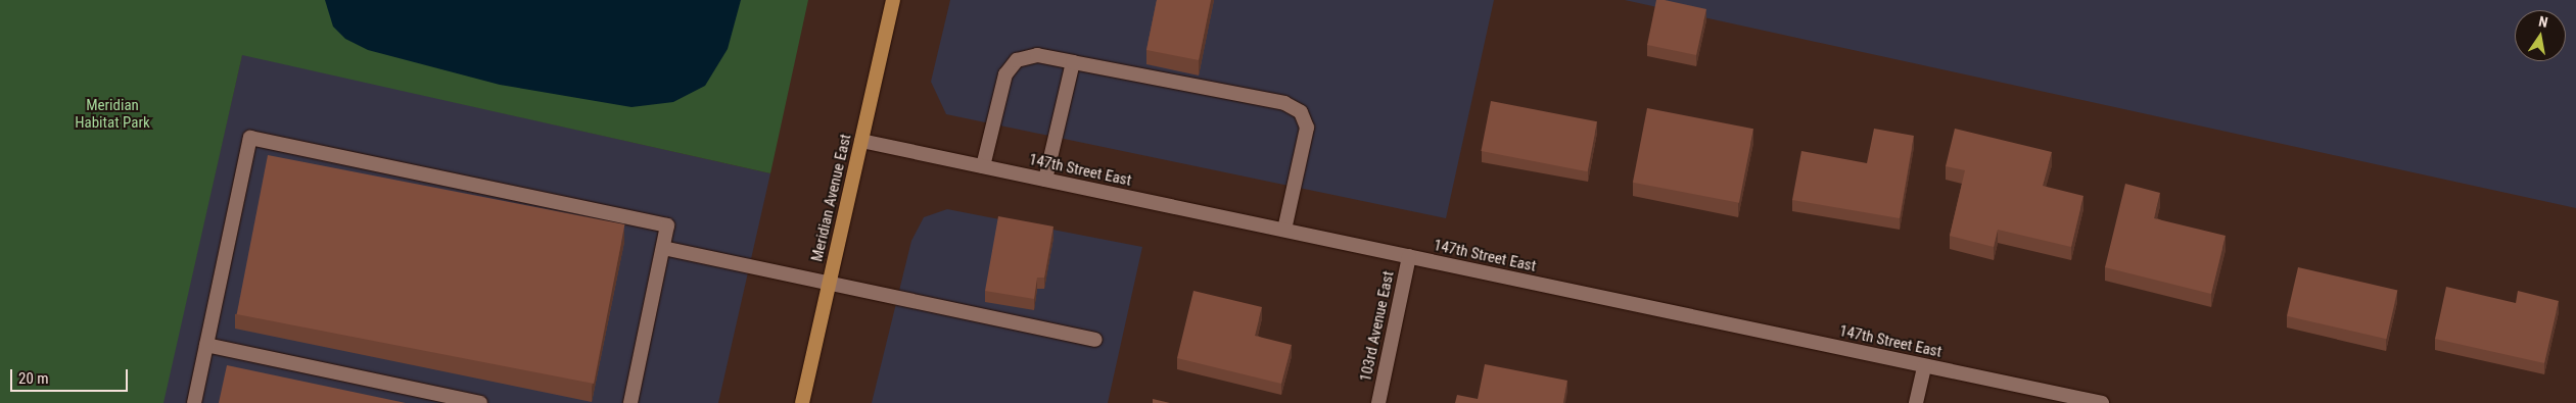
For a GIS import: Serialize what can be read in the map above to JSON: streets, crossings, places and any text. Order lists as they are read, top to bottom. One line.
{"streets":{"main road":["Meridian Avenue East"],"street":["147th Street East","103rd Avenue East"]},"crossings":[["147th Street East","Meridian Avenue East"],["147th Street East","103rd Avenue East"]],"parks":["Meridian Habitat Park"],"scale_bar":"20 m","north":"top"}
